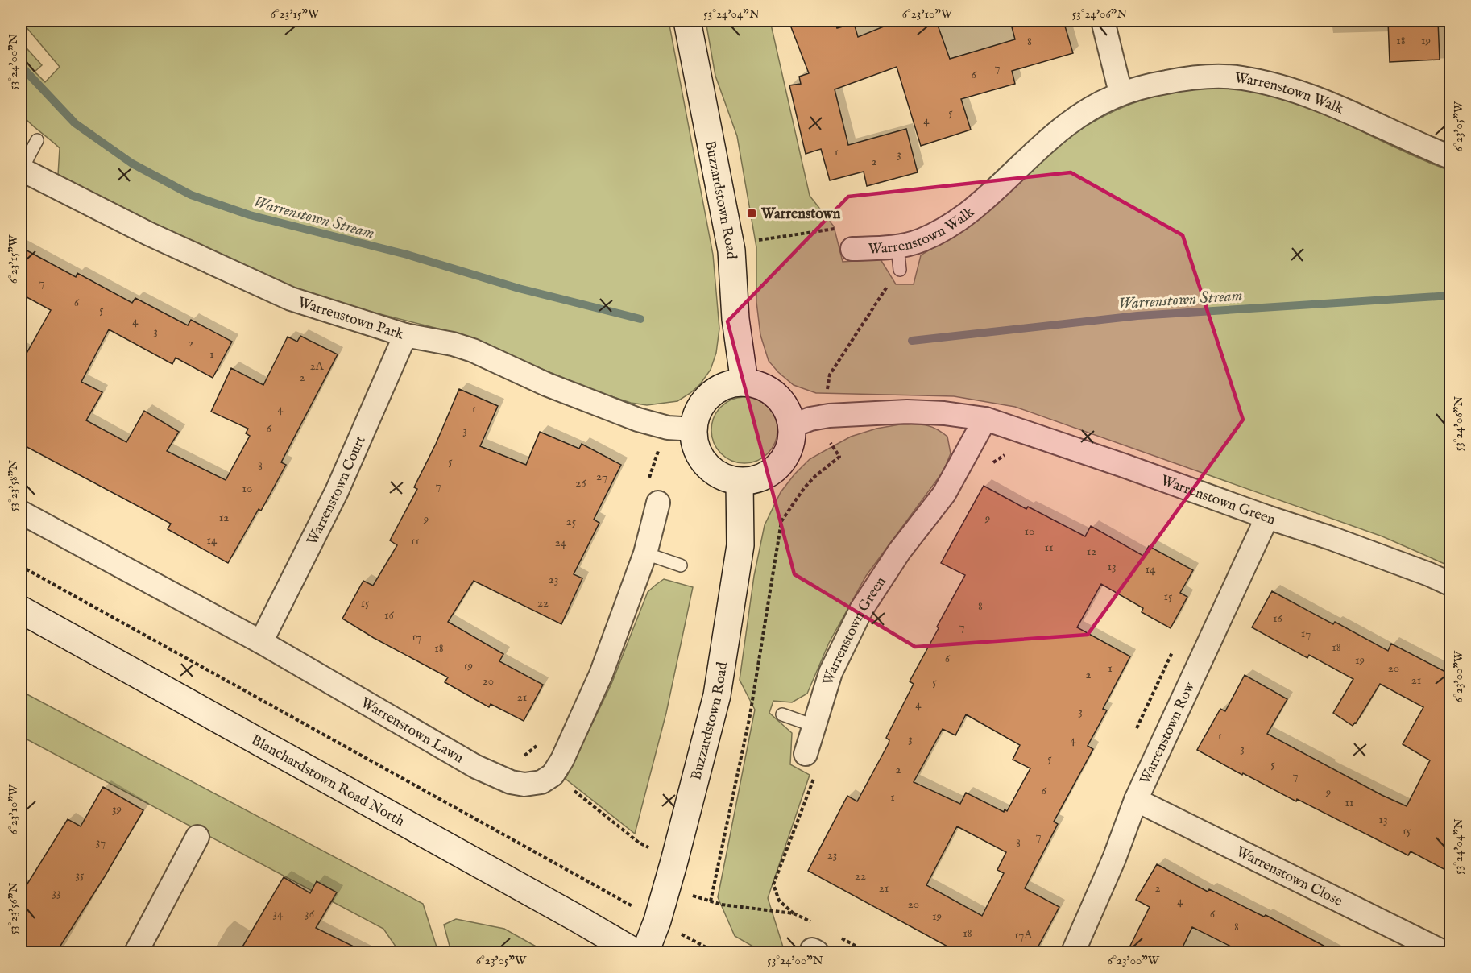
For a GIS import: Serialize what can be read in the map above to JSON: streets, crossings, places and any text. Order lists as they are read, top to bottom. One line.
{"streets":{"street":["Warrenstown Walk","Buzzardstown Road","Warrenstown Park","Warrenstown Court","Warrenstown Green","Warrenstown Lawn","Warrenstown Row","Blanchardstown Road North","Warrenstown Close"]},"crossings":[["Buzzardstown Road","Warrenstown Park"],["Buzzardstown Road","Warrenstown Green"],["Warrenstown Park","Warrenstown Court"],["Warrenstown Park","Warrenstown Green"],["Warrenstown Court","Warrenstown Lawn"],["Warrenstown Green","Warrenstown Row"],["Warrenstown Row","Warrenstown Close"]],"water":["Warrenstown Stream"],"places":{"transit":["Warrenstown"]},"house_numbers":["18","19","8","7","6","5","4","1","3","2","7","6","5","4","3","2","1","2A","2","4","1","6","3","5","8","27","26","7","10","12","9","9","25","10","14","11","24","11","12","13","14","23","15","15","22","8","16","16","7","17","17","18","18","6","19","19","1","20","2","21","20","5","21","4","3","1","3","4","3","5","5","2","7","6","9","1","11","39","13","15","7","37","8","23","35","22","21","2","33","4","20","34","36","6","19","8","18","17A"],"coordinates":["6°23'15\"W","53°24'04\"N","6°23'10\"W","53°24'06\"N","53°24'00\"N","6°23'05\"W","53°23'58\"N","6°23'00\"W","53°23'56\"N"]}
